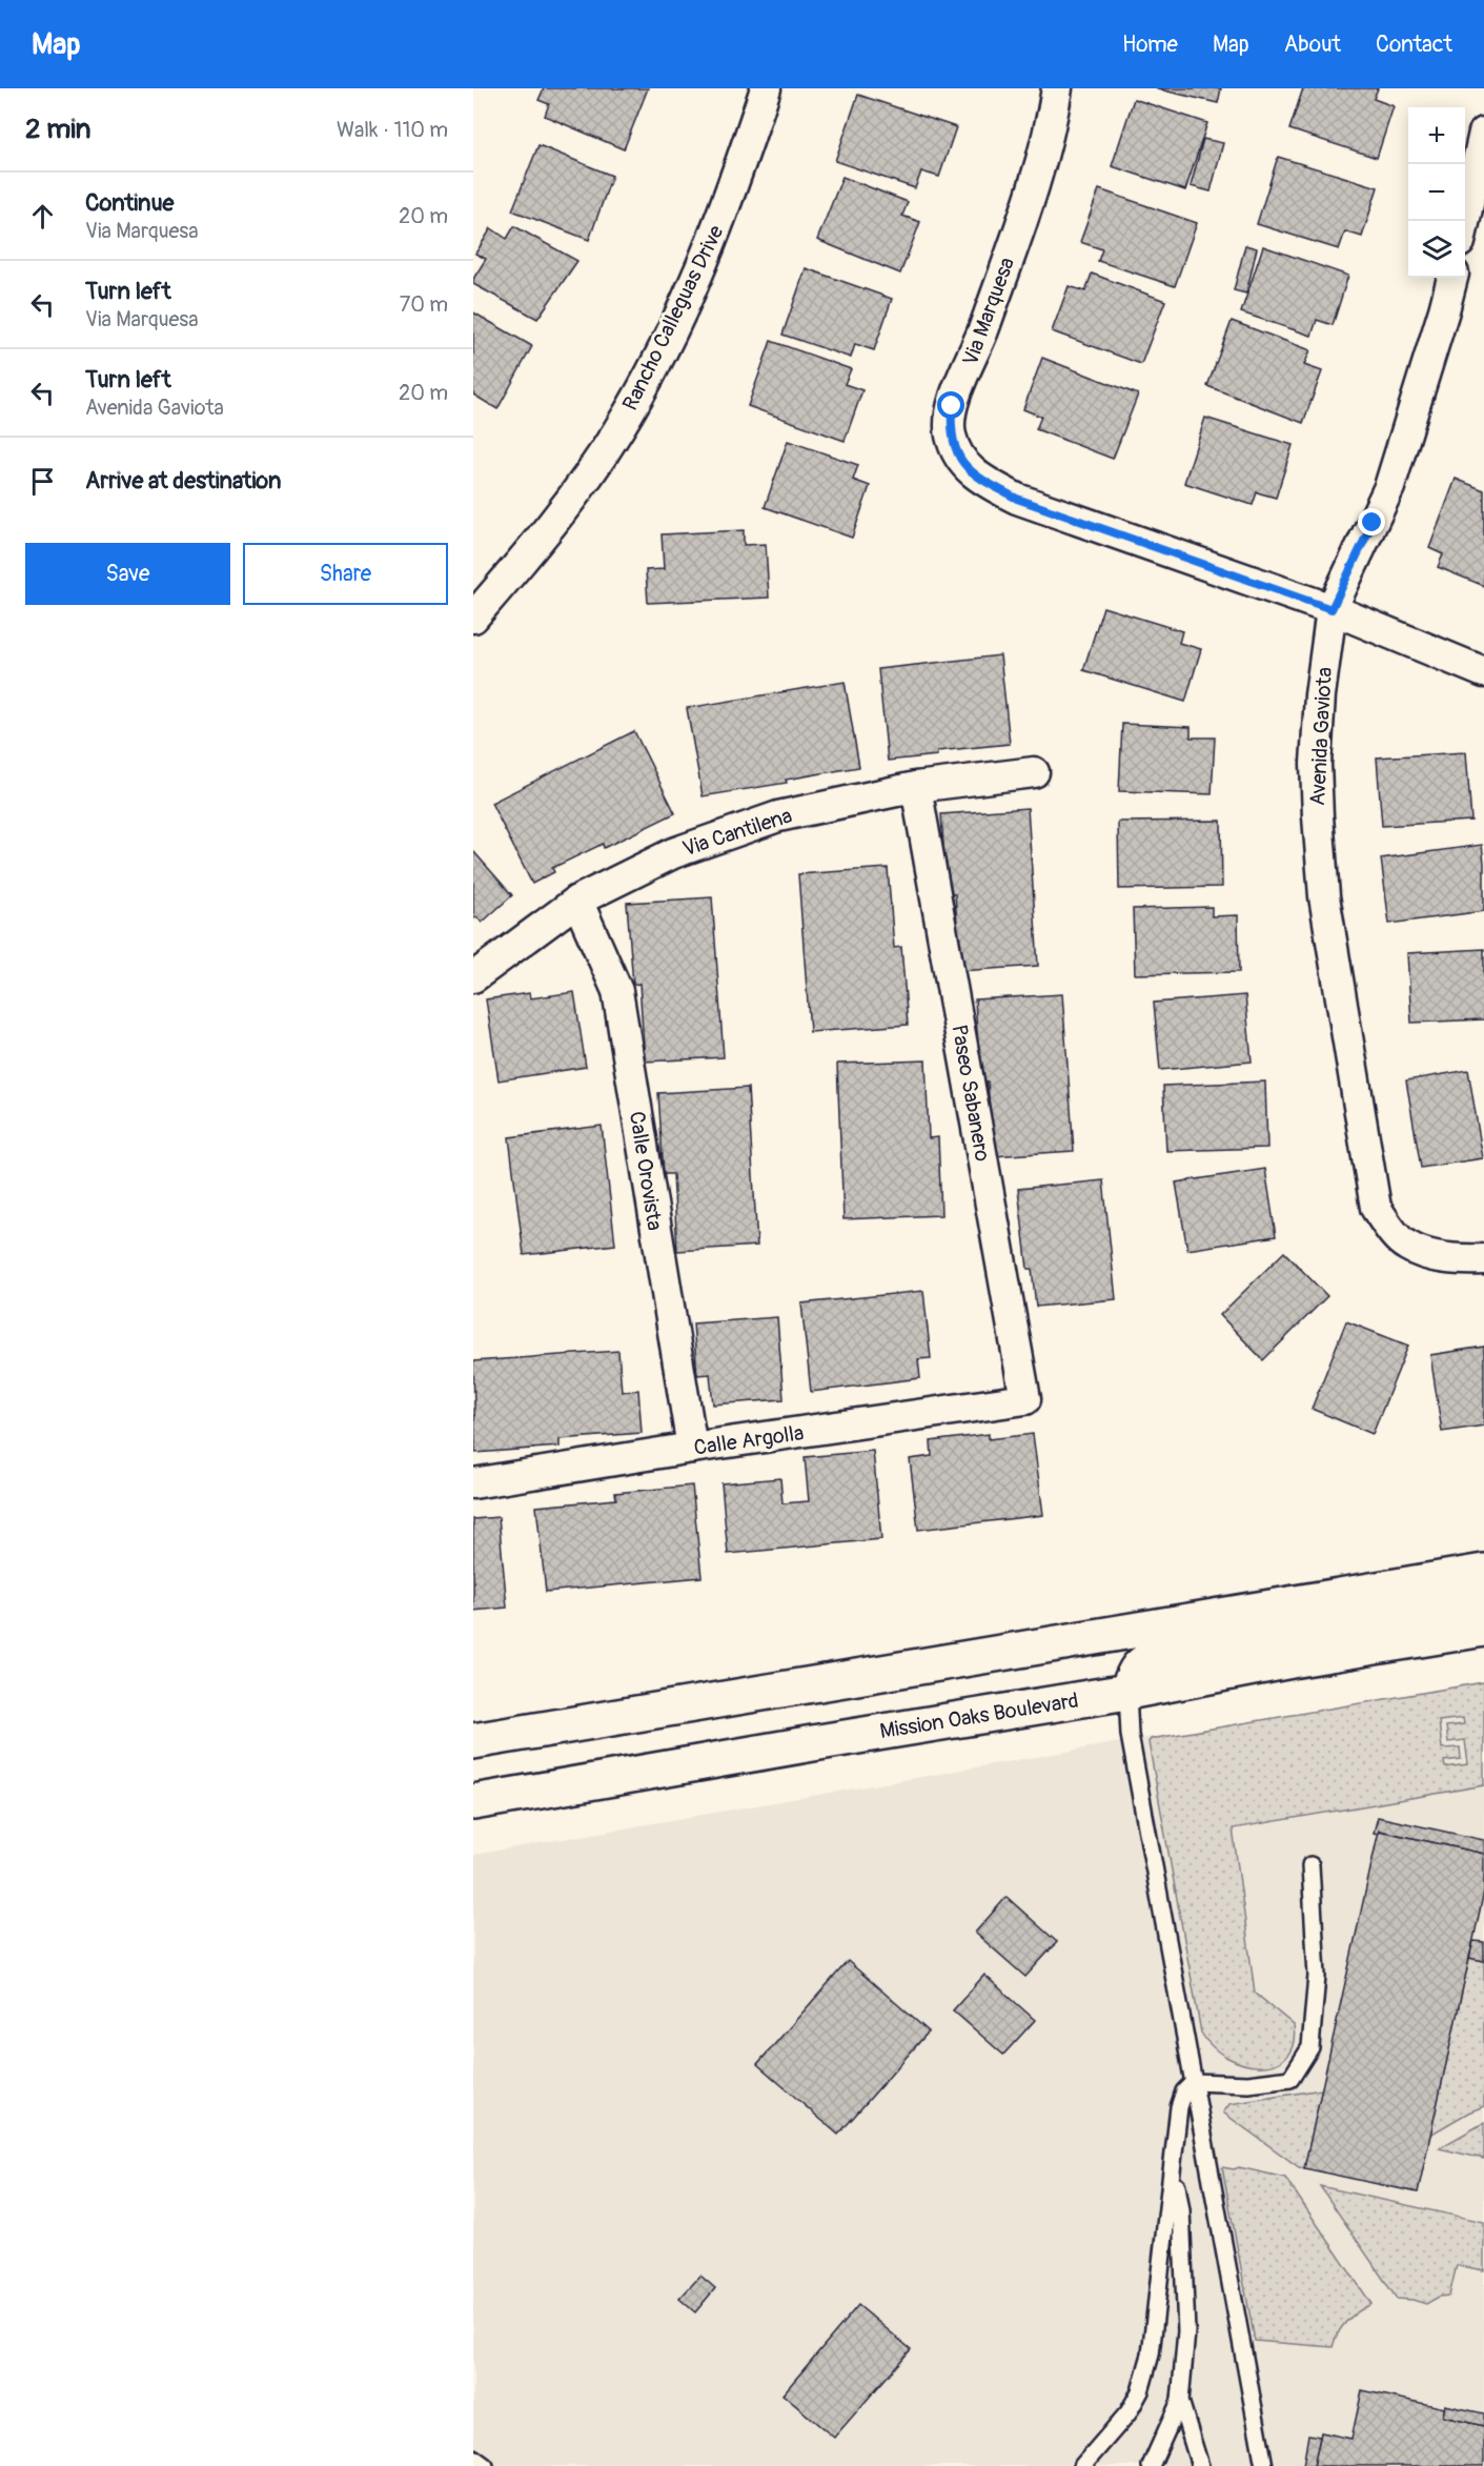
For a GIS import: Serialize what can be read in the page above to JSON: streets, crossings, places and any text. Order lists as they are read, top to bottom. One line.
{"streets":{"main road":["Mission Oaks Boulevard"],"street":["Via Marquesa","Rancho Calleguas Drive","Avenida Gaviota","Via Cantilena","Paseo Sabanero","Calle Orovista","Calle Argolla"]},"crossings":[["Via Marquesa","Avenida Gaviota"],["Via Cantilena","Paseo Sabanero"],["Via Cantilena","Calle Orovista"],["Paseo Sabanero","Calle Argolla"],["Calle Orovista","Calle Argolla"]],"page":{"header":"Map","nav":["Home","Map","About","Contact"],"heading":["2 min","Walk · 110 m"],"map_buttons":["+","−"],"list":[["Continue","Via Marquesa","20 m"],["Turn left","Via Marquesa","70 m"],["Turn left","Avenida Gaviota","20 m"],"Arrive at destination"],"buttons":["Save","Share"]}}
